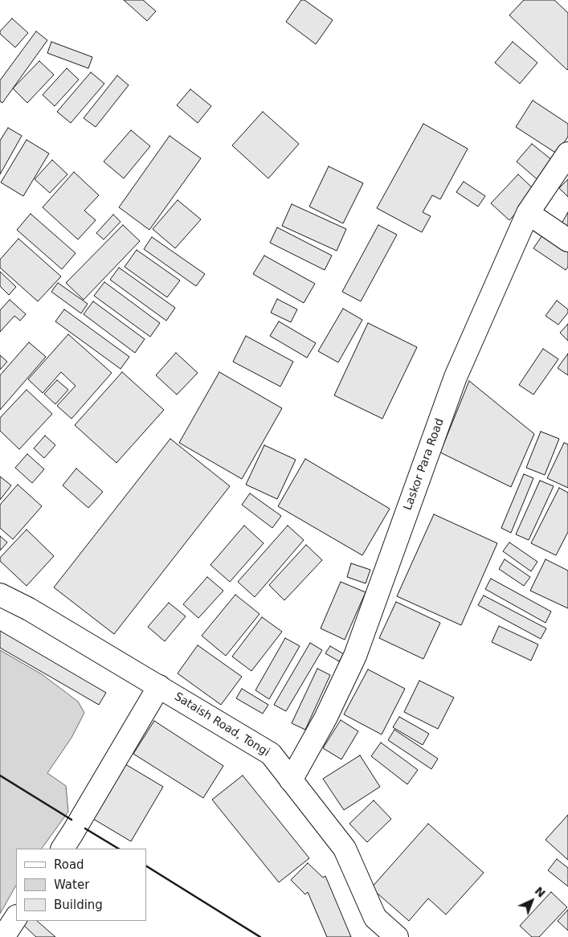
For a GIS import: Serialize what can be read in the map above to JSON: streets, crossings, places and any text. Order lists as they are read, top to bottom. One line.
{"streets":{"street":["Laskor Para Road","Sataish Road, Tongi"]},"crossings":[["Laskor Para Road","Sataish Road, Tongi"]],"legend":["Road","Water","Building"],"north":"top right"}
